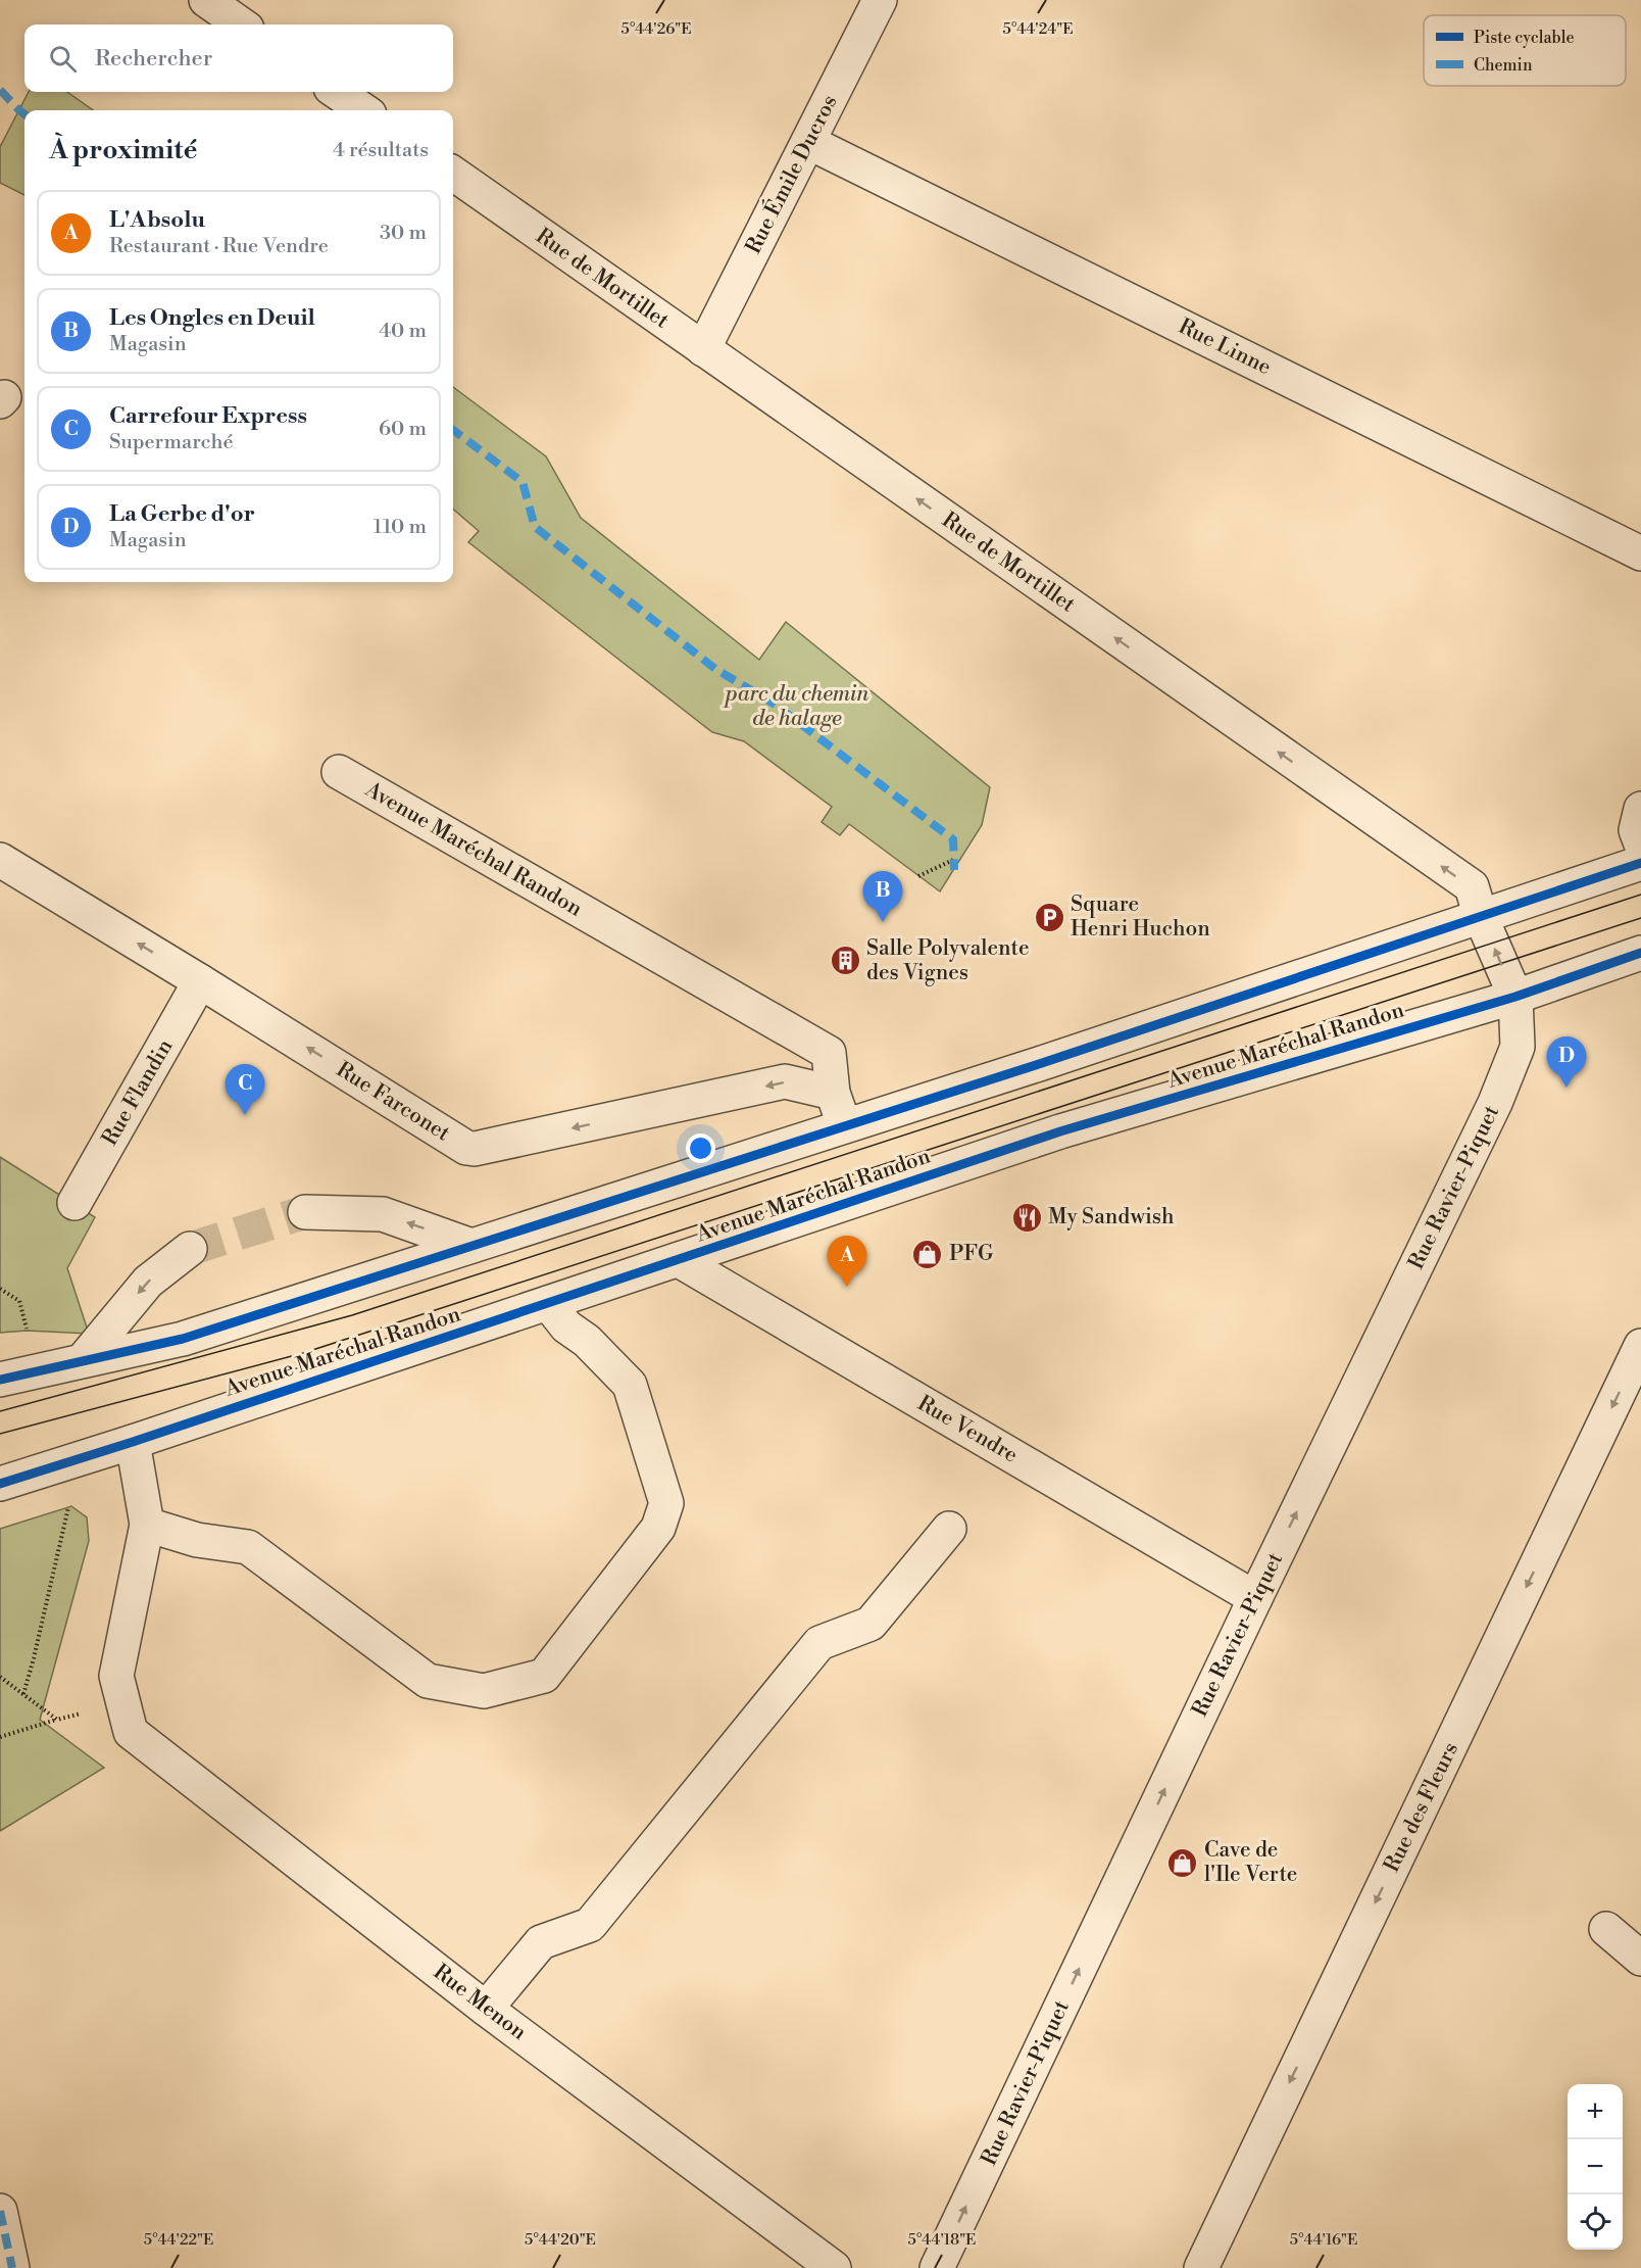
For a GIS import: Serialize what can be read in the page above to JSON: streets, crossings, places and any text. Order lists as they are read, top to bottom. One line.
{"streets":{"street":["Rue Émile Ducros","Rue de Mortillet","Rue Linne","Avenue Maréchal Randon","Rue Flandin","Rue Farconet","Rue Ravier-Piquet","Rue Vendre","Rue des Fleurs","Rue Menon"]},"crossings":[["Rue Émile Ducros","Rue de Mortillet"],["Rue Émile Ducros","Rue Linne"],["Rue de Mortillet","Avenue Maréchal Randon"],["Rue de Mortillet","Rue Ravier-Piquet"],["Avenue Maréchal Randon","Rue Farconet"],["Avenue Maréchal Randon","Rue Ravier-Piquet"],["Avenue Maréchal Randon","Rue Vendre"],["Rue Flandin","Rue Farconet"],["Rue Ravier-Piquet","Rue Vendre"]],"one_way":["Rue de Mortillet","Rue Farconet","Rue Ravier-Piquet","Rue des Fleurs"],"parks":["parc du chemin de halage"],"places":{"parking":["Square Henri Huchon"],"building":["Salle Polyvalente des Vignes"],"restaurant":["My Sandwish"],"shop":["PFG","Cave de l'Ile Verte"]},"legend":["Piste cyclable","Chemin"],"page":{"search":"Rechercher","heading":["À proximité","4 résultats"],"list":[{"mark":"A","name":"L'Absolu","note":"Restaurant · Rue Vendre","value":"30 m"},{"mark":"B","name":"Les Ongles en Deuil","note":"Magasin","value":"40 m"},{"mark":"C","name":"Carrefour Express","note":"Supermarché","value":"60 m"},{"mark":"D","name":"La Gerbe d'or","note":"Magasin","value":"110 m"}],"pins":["B","D","C","A"],"map_buttons":["+","−"]},"coordinates":["5°44'26\"E","5°44'24\"E","5°44'22\"E","5°44'20\"E","5°44'18\"E","5°44'16\"E"]}
